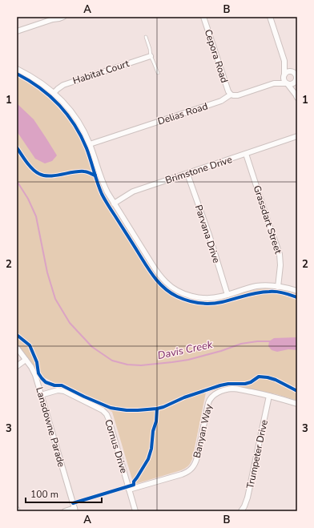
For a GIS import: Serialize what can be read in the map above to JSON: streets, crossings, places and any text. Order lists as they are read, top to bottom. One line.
{"streets":{"street":["Cepora Road","Habitat Court","Delias Road","Brimstone Drive","Grassdart Street","Parvana Drive","Lansdowne Parade","Banyan Way","Cornus Drive","Trumpeter Drive"]},"crossings":[["Cepora Road","Delias Road"],["Brimstone Drive","Grassdart Street"],["Brimstone Drive","Parvana Drive"],["Lansdowne Parade","Cornus Drive"],["Banyan Way","Cornus Drive"],["Banyan Way","Trumpeter Drive"]],"water":["Davis Creek"],"scale_bar":"100 m","grid":{"columns":["A","B"],"rows":["1","2","3"]}}
